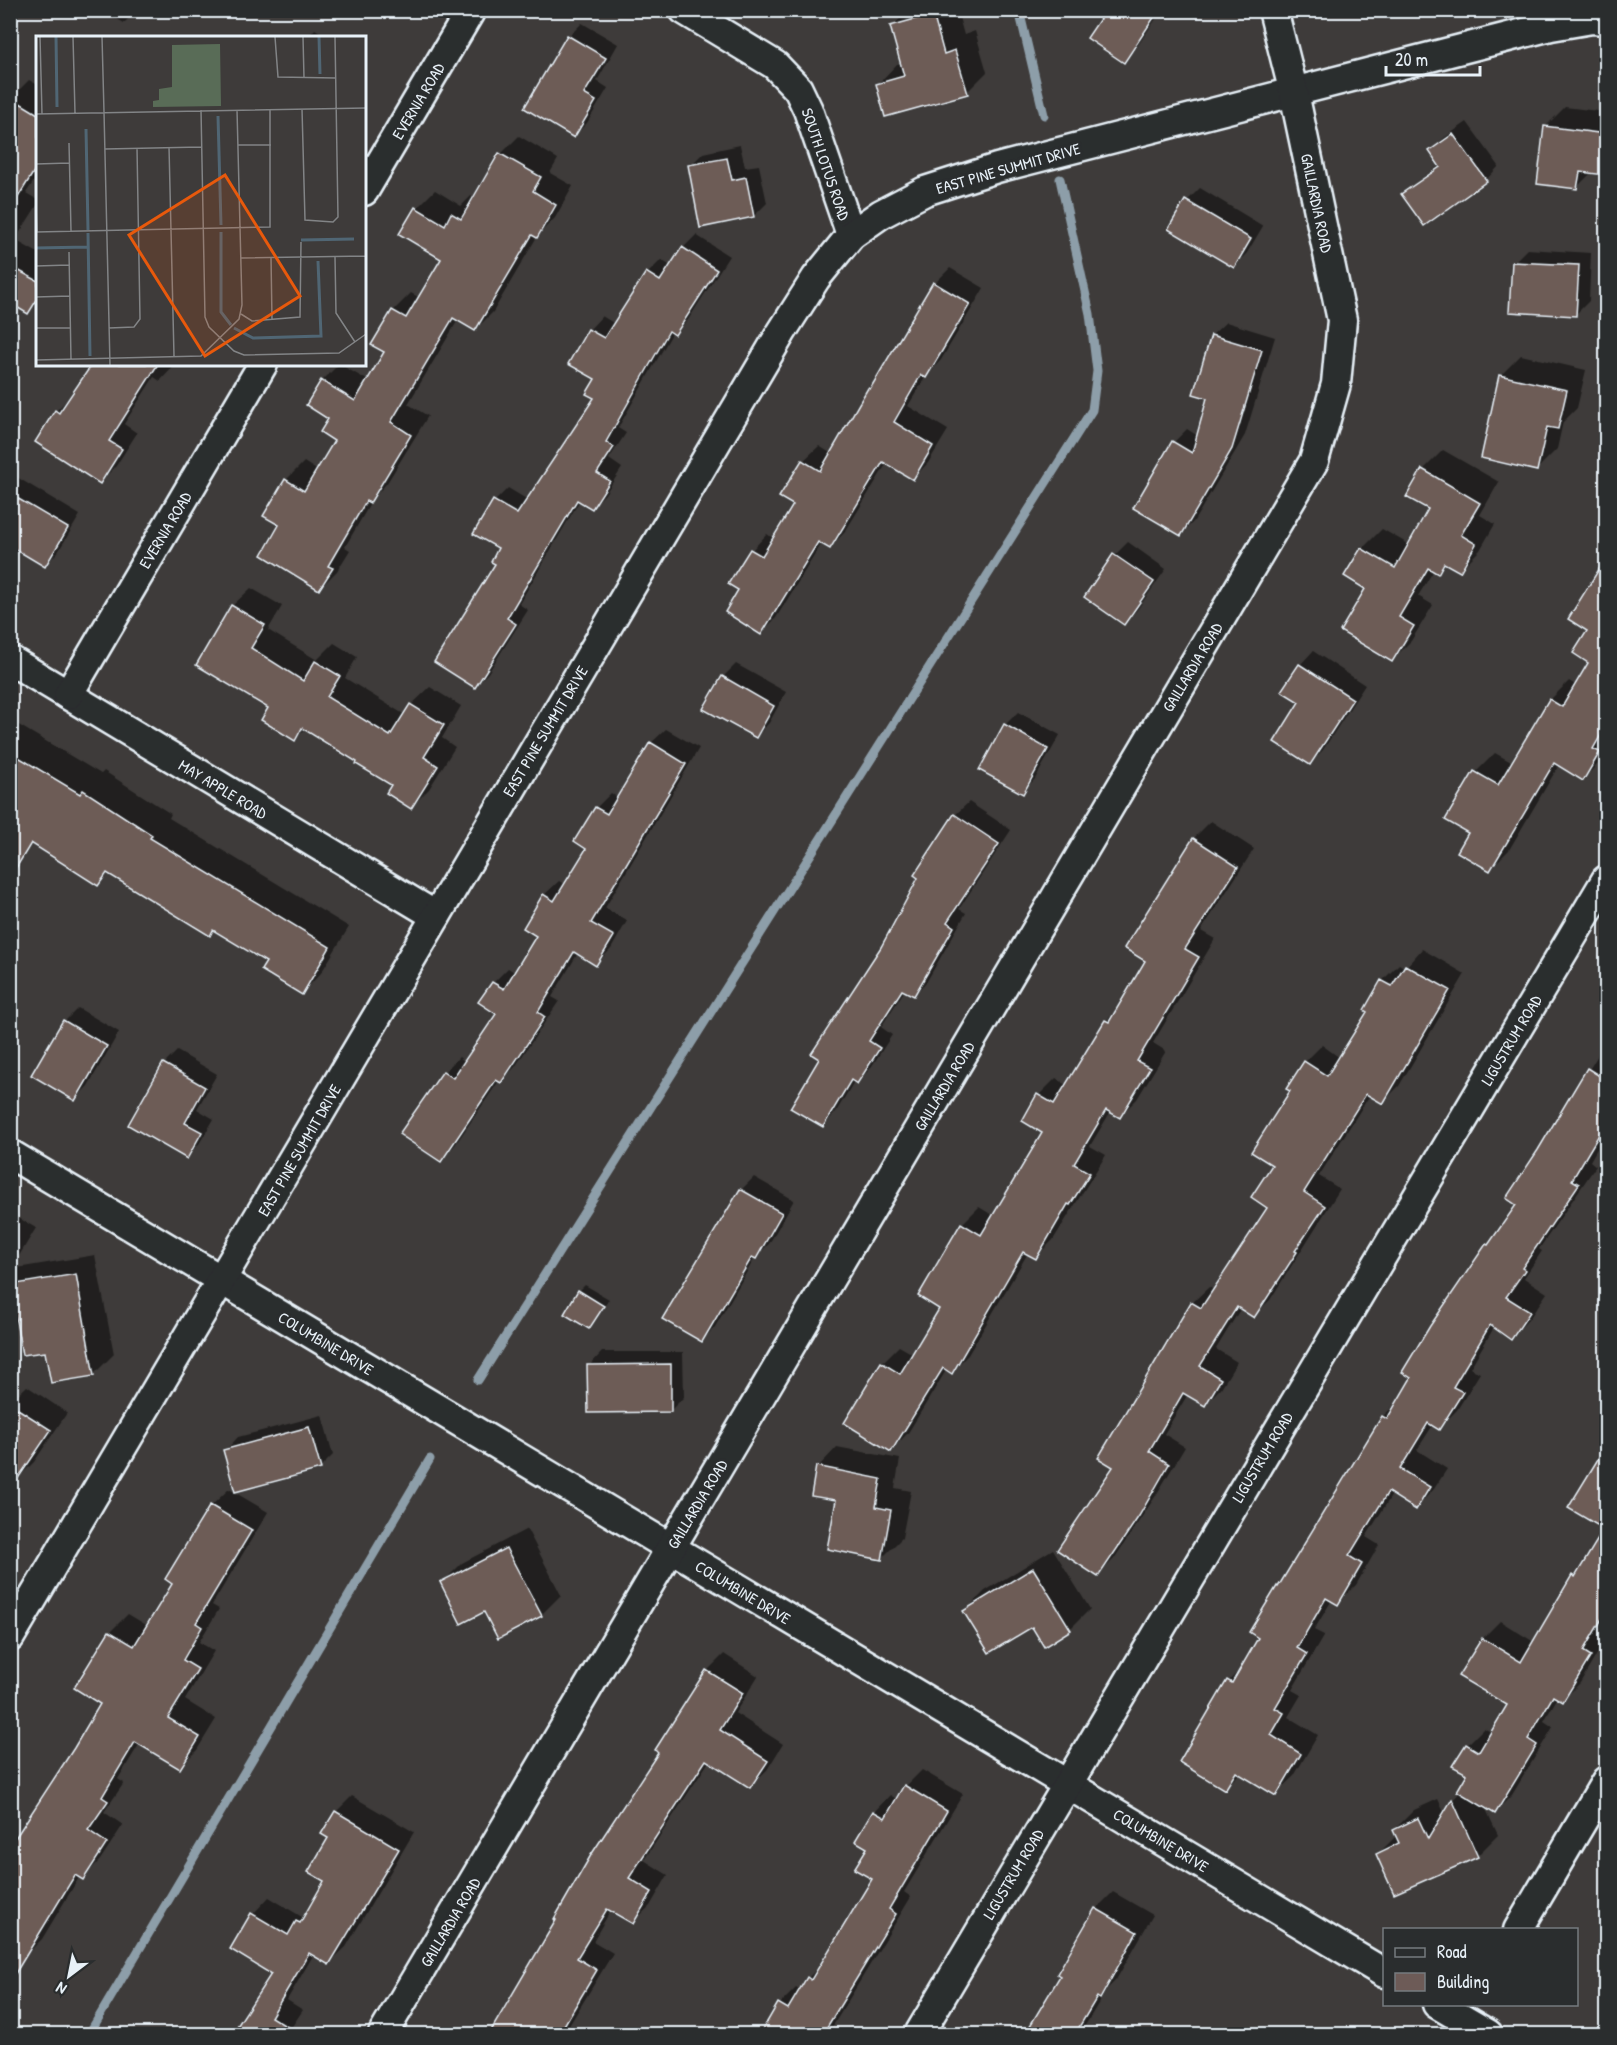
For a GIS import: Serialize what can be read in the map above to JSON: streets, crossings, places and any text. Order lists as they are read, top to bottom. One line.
{"streets":{"street":["EVERNIA ROAD","SOUTH LOTUS ROAD","EAST PINE SUMMIT DRIVE","GAILLARDIA ROAD","MAY APPLE ROAD","LIGUSTRUM ROAD","COLUMBINE DRIVE"]},"crossings":[["EVERNIA ROAD","MAY APPLE ROAD"],["SOUTH LOTUS ROAD","EAST PINE SUMMIT DRIVE"],["EAST PINE SUMMIT DRIVE","GAILLARDIA ROAD"],["EAST PINE SUMMIT DRIVE","MAY APPLE ROAD"],["EAST PINE SUMMIT DRIVE","COLUMBINE DRIVE"],["GAILLARDIA ROAD","COLUMBINE DRIVE"],["LIGUSTRUM ROAD","COLUMBINE DRIVE"]],"legend":["Road","Building"],"scale_bar":"20 m","north":"bottom left"}
